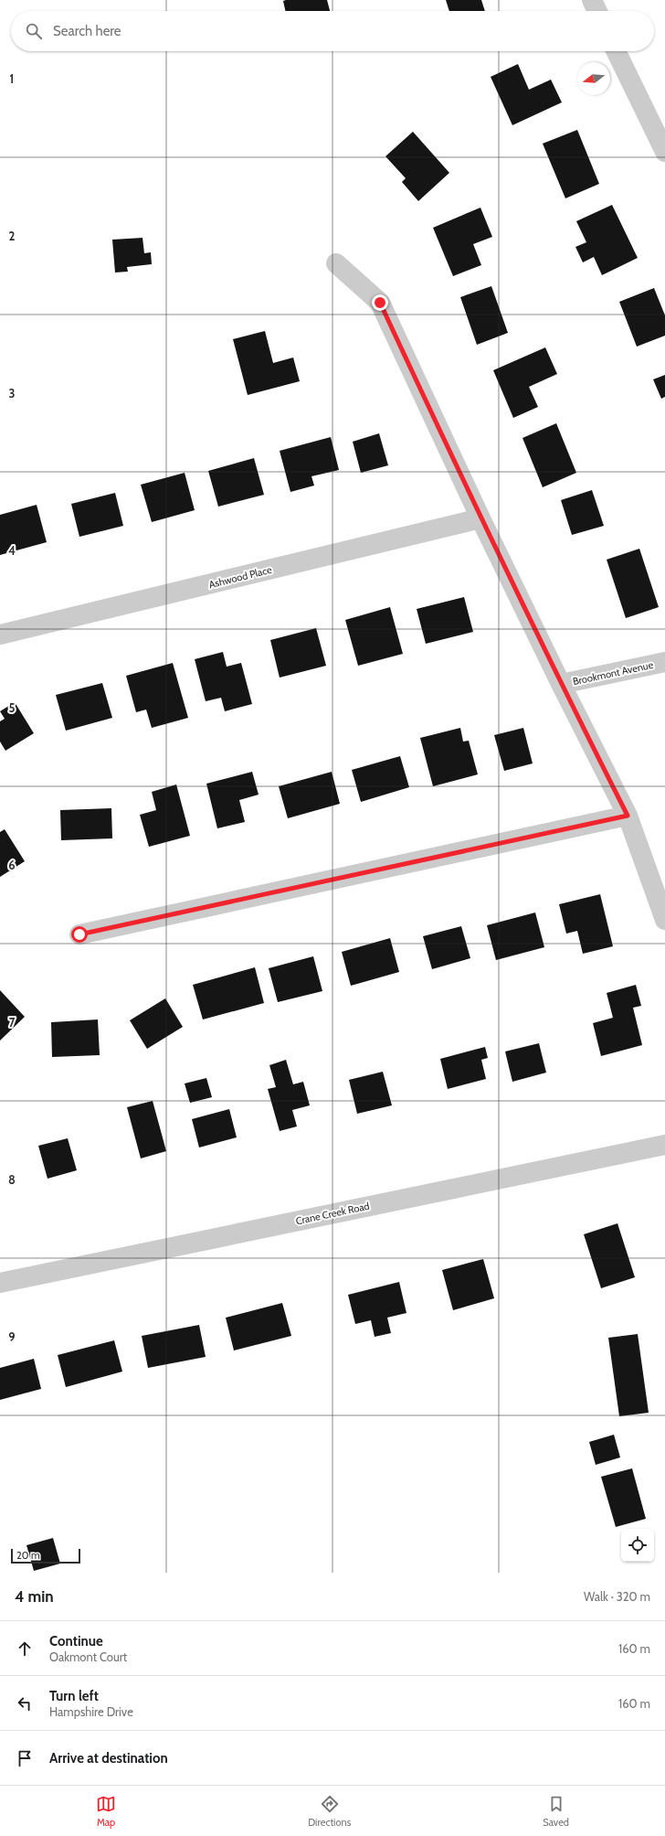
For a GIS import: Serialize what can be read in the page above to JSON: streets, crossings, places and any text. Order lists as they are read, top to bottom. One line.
{"streets":{"street":["Ashwood Place","Brookmont Avenue","Crane Creek Road"]},"scale_bar":"20 m","north":"left","page":{"search":"Search here","scale":"20 m","heading":["4 min","Walk · 320 m"],"list":[["Continue","Oakmont Court","160 m"],["Turn left","Hampshire Drive","160 m"],"Arrive at destination"],"nav":["Map","Directions","Saved"]},"grid":{"rows":["1","2","3","4","5","6","7","8","9"]}}
